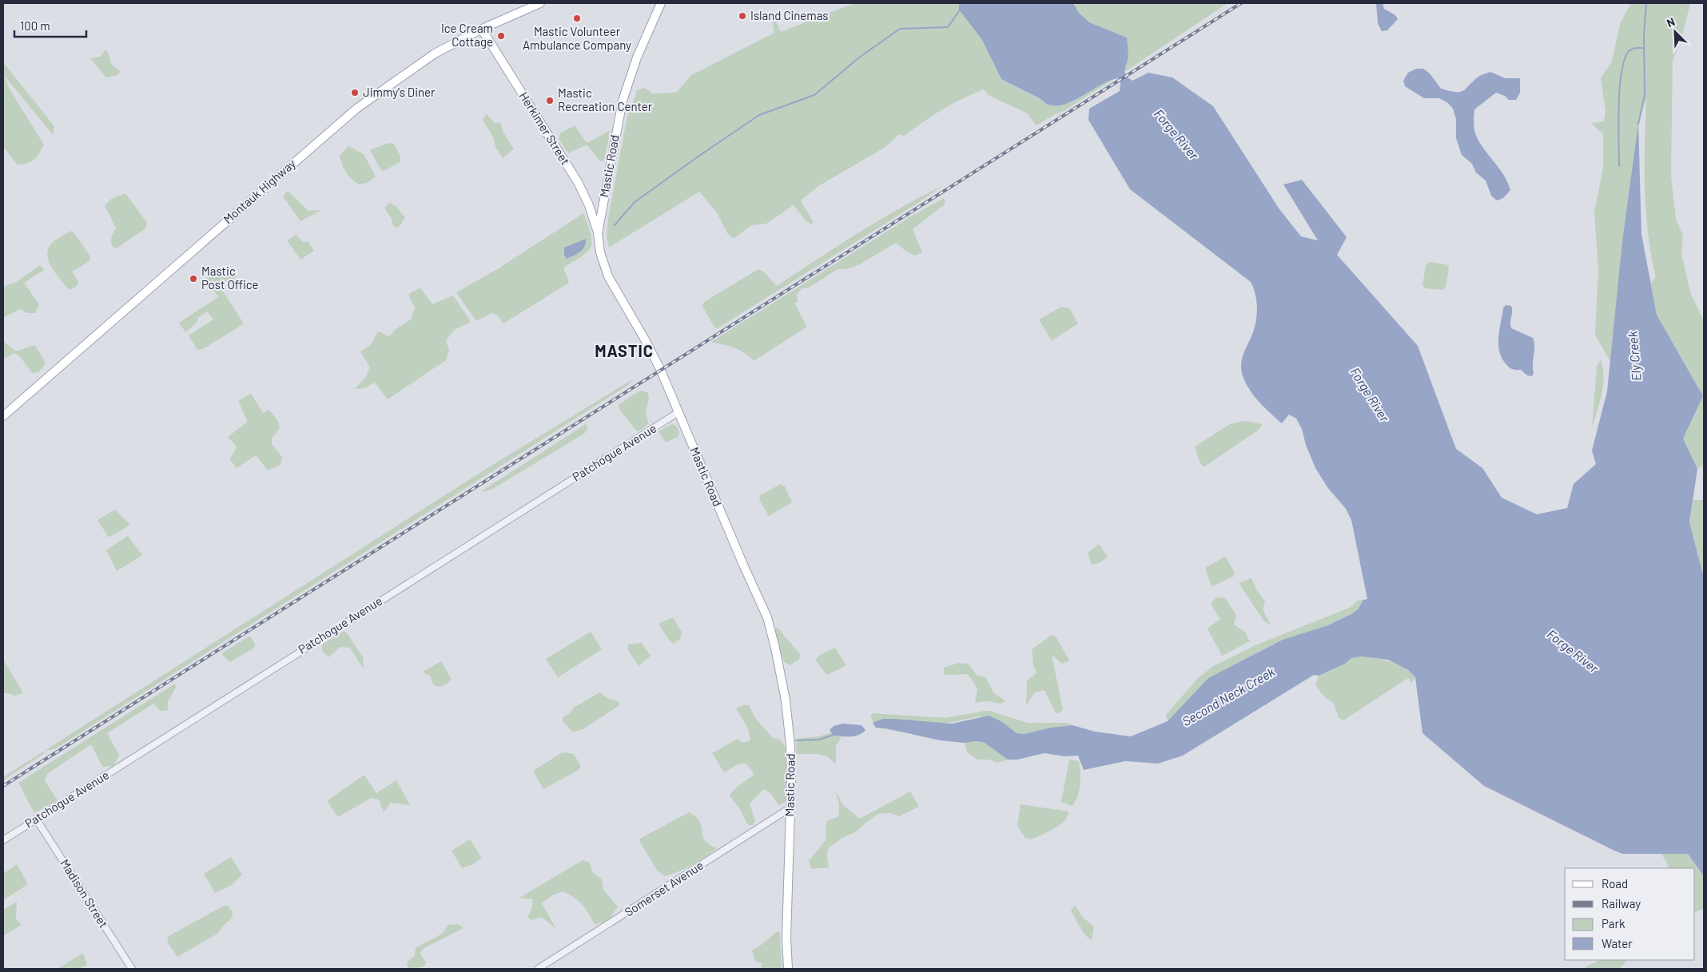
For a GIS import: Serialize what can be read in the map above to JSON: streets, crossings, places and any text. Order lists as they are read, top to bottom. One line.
{"streets":{"main road":["Herkimer Street","Mastic Road","Montauk Highway"],"street":["Patchogue Avenue","Somerset Avenue","Madison Street"]},"crossings":[["Herkimer Street","Mastic Road"],["Herkimer Street","Montauk Highway"],["Mastic Road","Patchogue Avenue"],["Mastic Road","Somerset Avenue"],["Patchogue Avenue","Madison Street"]],"districts":["MASTIC"],"water":["Forge River","Ely Creek","Second Neck Creek"],"places":["Island Cinemas","Mastic Volunteer Ambulance Company","Ice Cream Cottage","Jimmy's Diner","Mastic Recreation Center","Mastic Post Office"],"legend":["Road","Railway","Park","Water"],"scale_bar":"100 m","north":"top left"}
